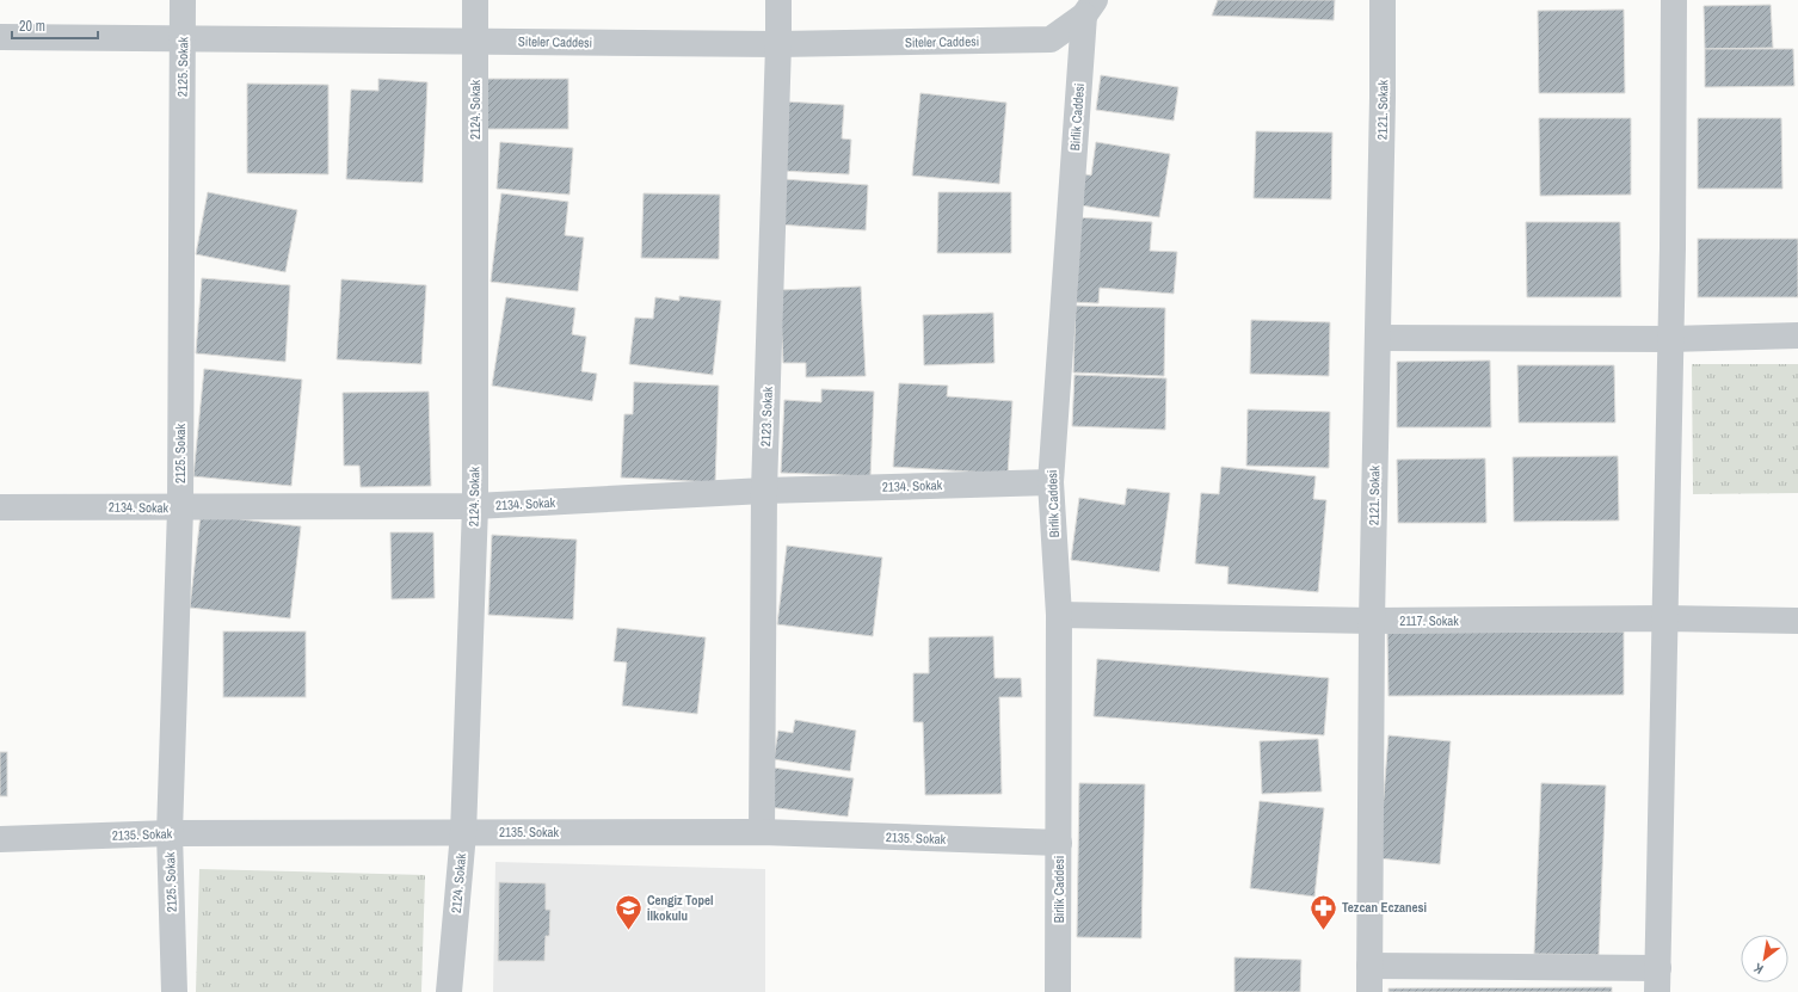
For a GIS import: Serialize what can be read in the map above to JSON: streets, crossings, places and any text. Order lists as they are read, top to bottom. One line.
{"streets":{"street":["Siteler Caddesi","2125. Sokak","2124. Sokak","2121. Sokak","Birlik Caddesi","2123. Sokak","2134. Sokak","2117. Sokak","2135. Sokak"]},"crossings":[["Siteler Caddesi","2125. Sokak"],["Siteler Caddesi","2124. Sokak"],["Siteler Caddesi","Birlik Caddesi"],["Siteler Caddesi","2123. Sokak"],["2125. Sokak","2134. Sokak"],["2125. Sokak","2135. Sokak"],["2124. Sokak","2134. Sokak"],["2124. Sokak","2135. Sokak"],["2121. Sokak","2117. Sokak"],["Birlik Caddesi","2134. Sokak"],["Birlik Caddesi","2117. Sokak"],["Birlik Caddesi","2135. Sokak"],["2123. Sokak","2134. Sokak"],["2123. Sokak","2135. Sokak"]],"places":{"school or university":["Cengiz Topel İlkokulu"],"pharmacy":["Tezcan Eczanesi"]},"scale_bar":"20 m","north":"bottom left"}
